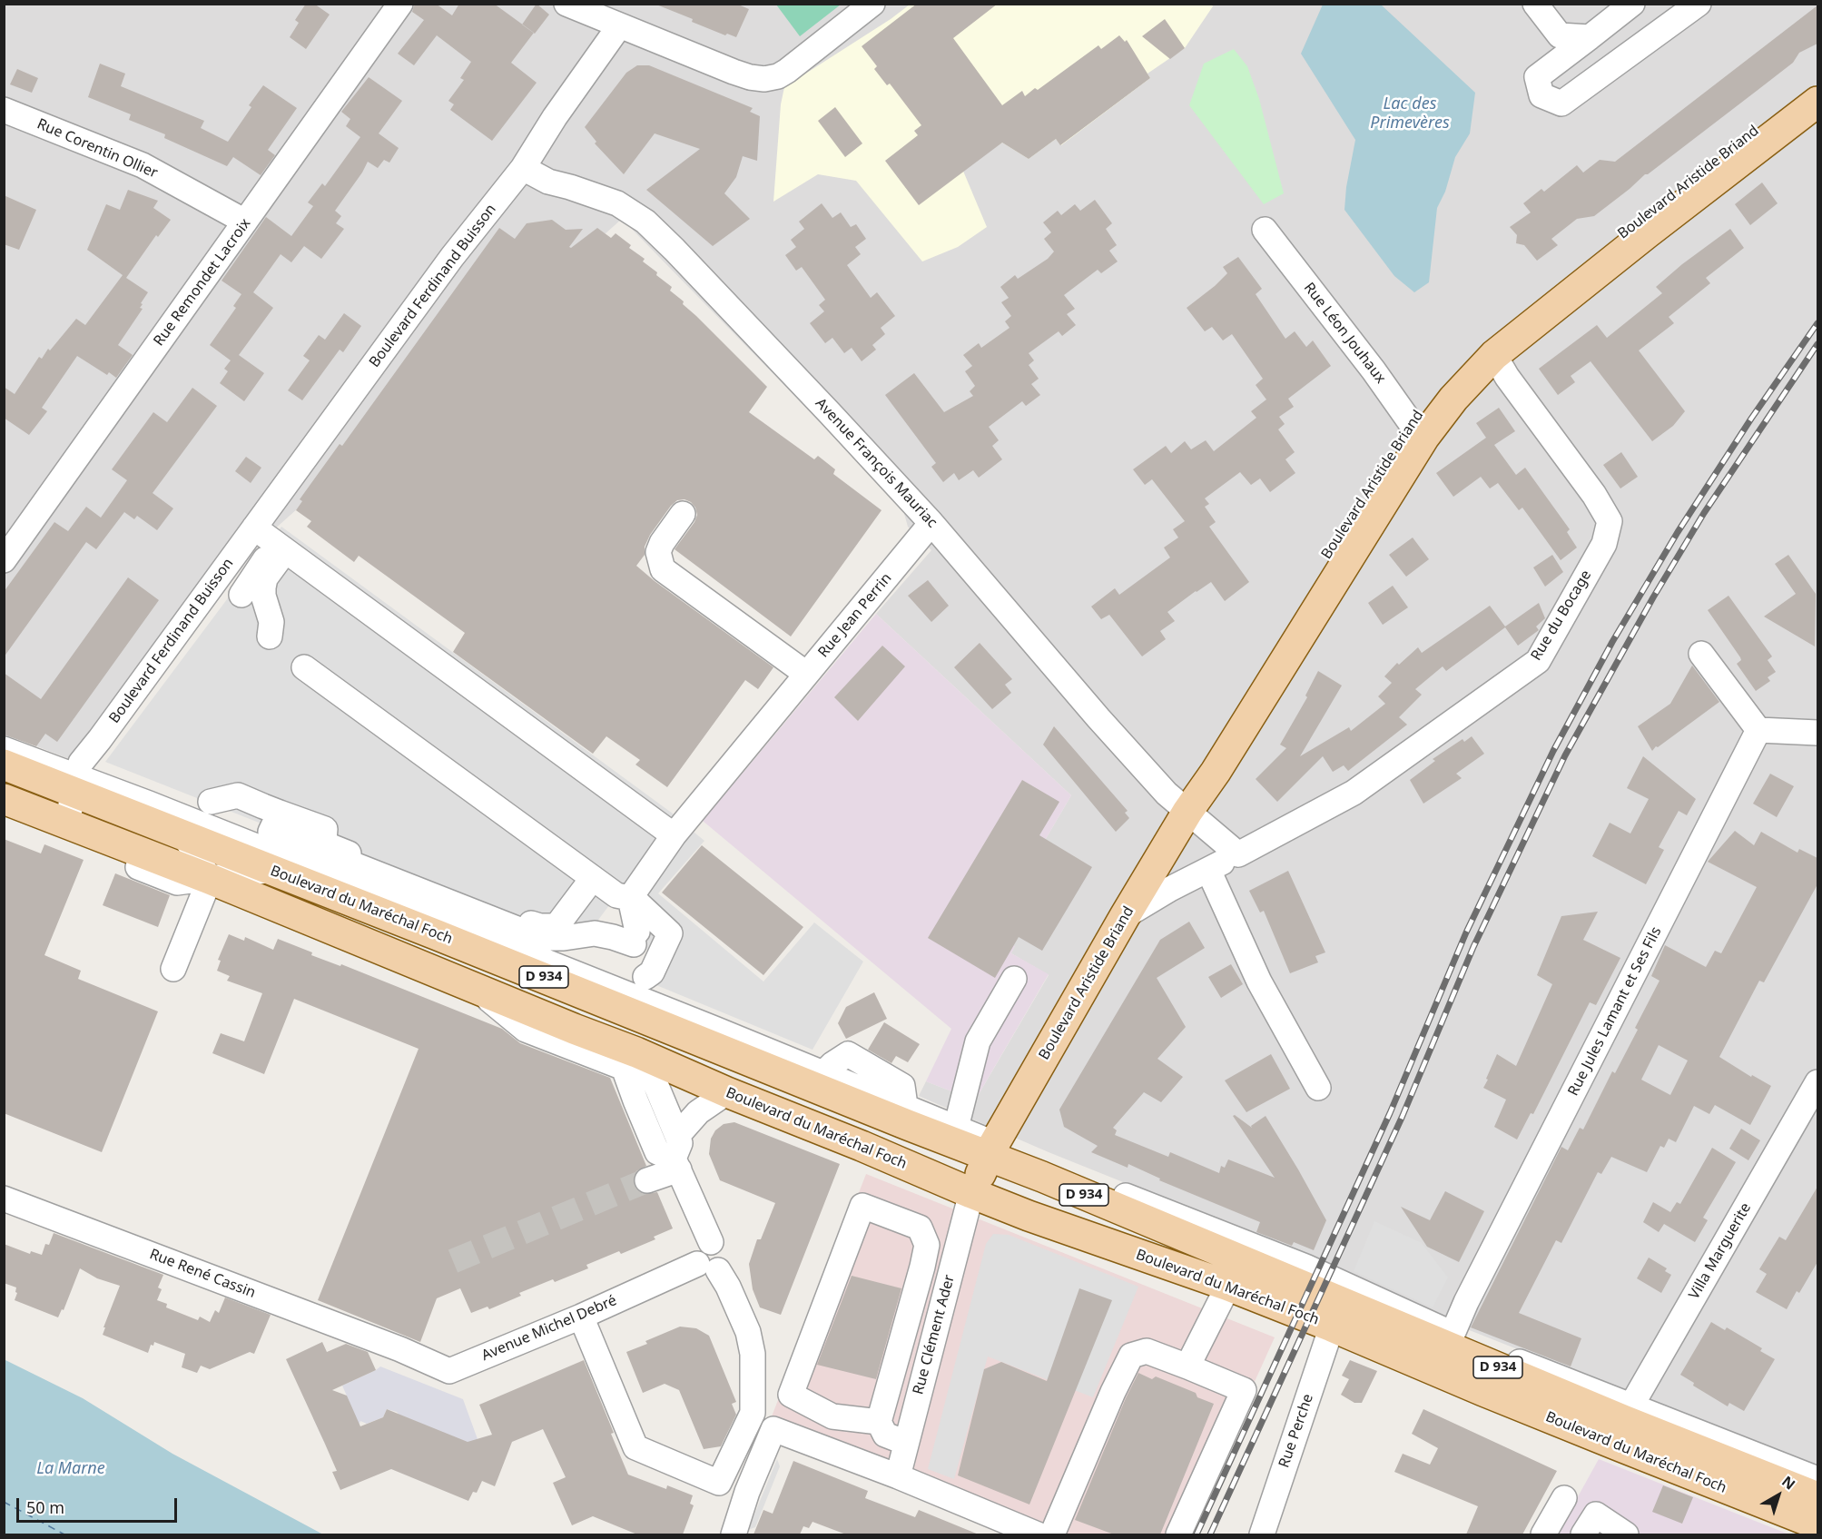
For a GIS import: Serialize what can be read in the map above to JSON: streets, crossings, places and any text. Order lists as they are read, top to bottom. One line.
{"streets":{"main road":["Boulevard Aristide Briand","Boulevard du Maréchal Foch","D 934"],"street":["Rue Corentin Ollier","Rue Remondet Lacroix","Boulevard Ferdinand Buisson","Rue Léon Jouhaux","Avenue François Mauriac","Rue Jean Perrin","Rue du Bocage","Rue Jules Lamant et Ses Fils","Villa Marguerite","Rue René Cassin","Avenue Michel Debré","Rue Clément Ader","Rue Perche"]},"crossings":[["Rue Corentin Ollier","Rue Remondet Lacroix"],["Boulevard Aristide Briand","Rue Léon Jouhaux"],["Boulevard Aristide Briand","Avenue François Mauriac"],["Boulevard Aristide Briand","Rue du Bocage"],["Boulevard Aristide Briand","Boulevard du Maréchal Foch"],["Boulevard Aristide Briand","Rue Clément Ader"],["Boulevard Ferdinand Buisson","Avenue François Mauriac"],["Boulevard Ferdinand Buisson","Boulevard du Maréchal Foch"],["Boulevard Ferdinand Buisson","D 934"],["Avenue François Mauriac","Rue Jean Perrin"],["Boulevard du Maréchal Foch","D 934"],["Boulevard du Maréchal Foch","Rue Jules Lamant et Ses Fils"],["Boulevard du Maréchal Foch","Villa Marguerite"],["Boulevard du Maréchal Foch","Rue Clément Ader"],["Boulevard du Maréchal Foch","Rue Perche"],["Rue René Cassin","Avenue Michel Debré"]],"water":["Lac des Primevères","La Marne"],"scale_bar":"50 m","north":"top right"}
